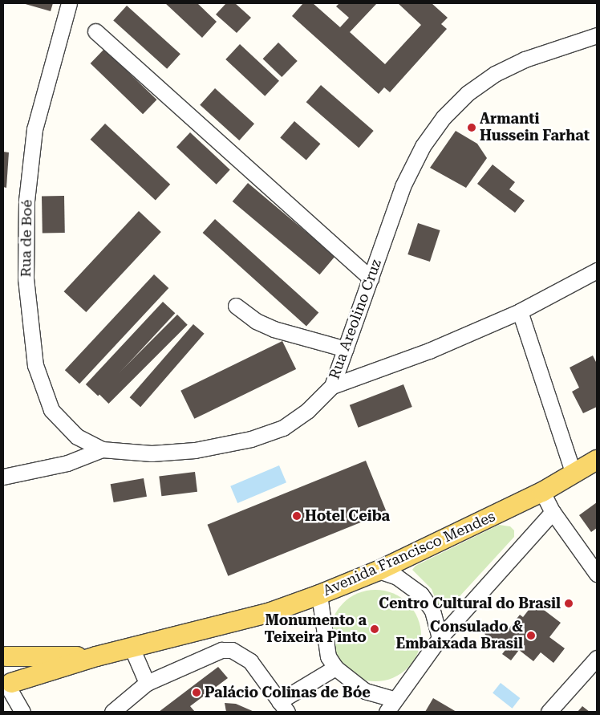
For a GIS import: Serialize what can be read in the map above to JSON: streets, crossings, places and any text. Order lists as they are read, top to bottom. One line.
{"streets":{"main road":["Avenida Francisco Mendes"],"street":["Rua de Boé","Rua Areolino Cruz"]},"crossings":[["Rua de Boé","Rua Areolino Cruz"]],"places":["Armanti Hussein Farhat","Hotel Ceiba","Centro Cultural do Brasil","Monumento a Teixeira Pinto","Consulado & Embaixada Brasil","Palácio Colinas de Bóe"]}
